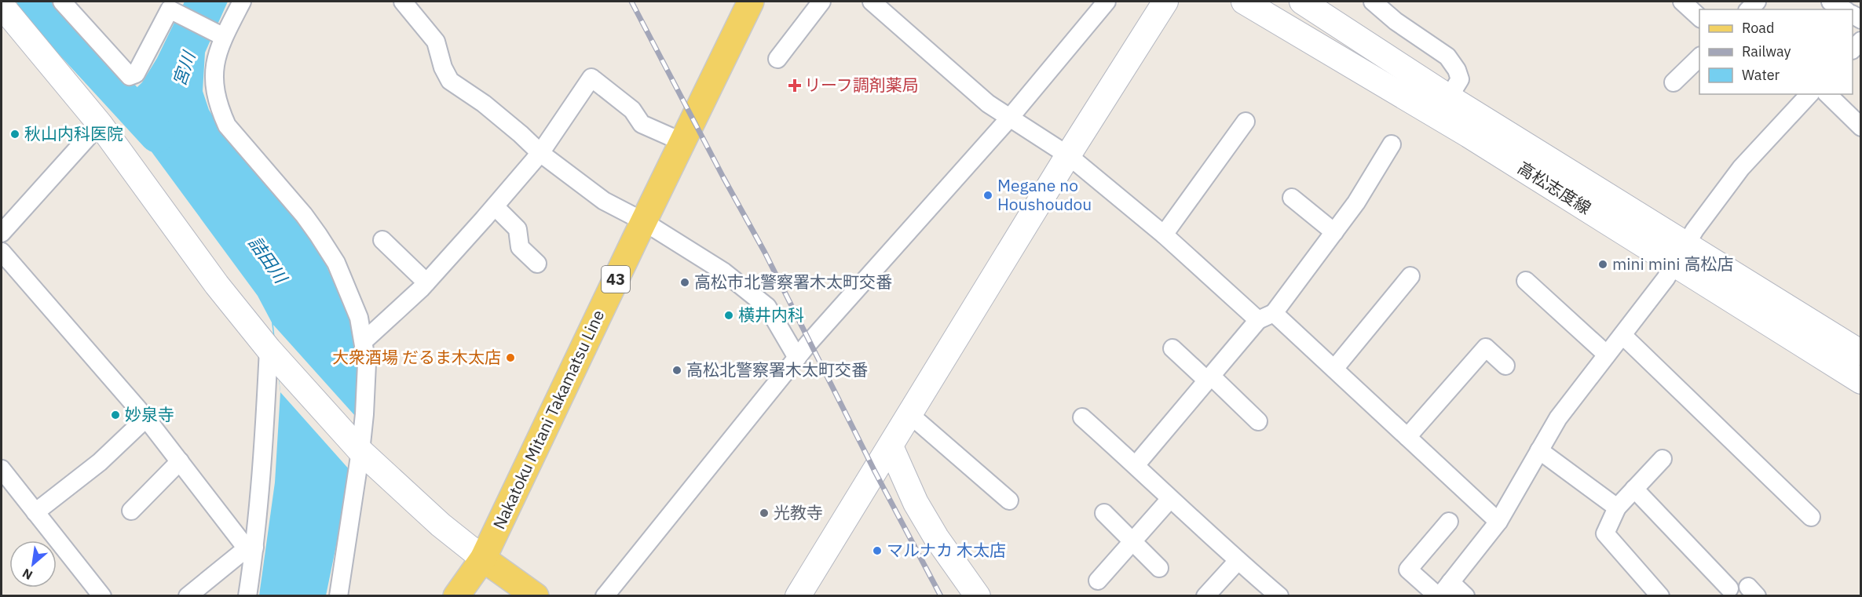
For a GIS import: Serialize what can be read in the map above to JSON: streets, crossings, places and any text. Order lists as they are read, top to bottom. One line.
{"streets":{"main road":["43","Nakatoku Mitani Takamatsu Line"],"street":["高松志度線"]},"crossings":[["43","Nakatoku Mitani Takamatsu Line"]],"water":["宮川","詰田川"],"places":{"health":["リーフ調剤薬局"],"other":["秋山内科医院","Megane no Houshoudou","mini mini 高松店","高松市北警察署木太町交番","横井内科","大衆酒場 だるま木太店","高松北警察署木太町交番","妙泉寺","光教寺","マルナカ 木太店"]},"legend":["Road","Railway","Water"],"north":"bottom left"}
